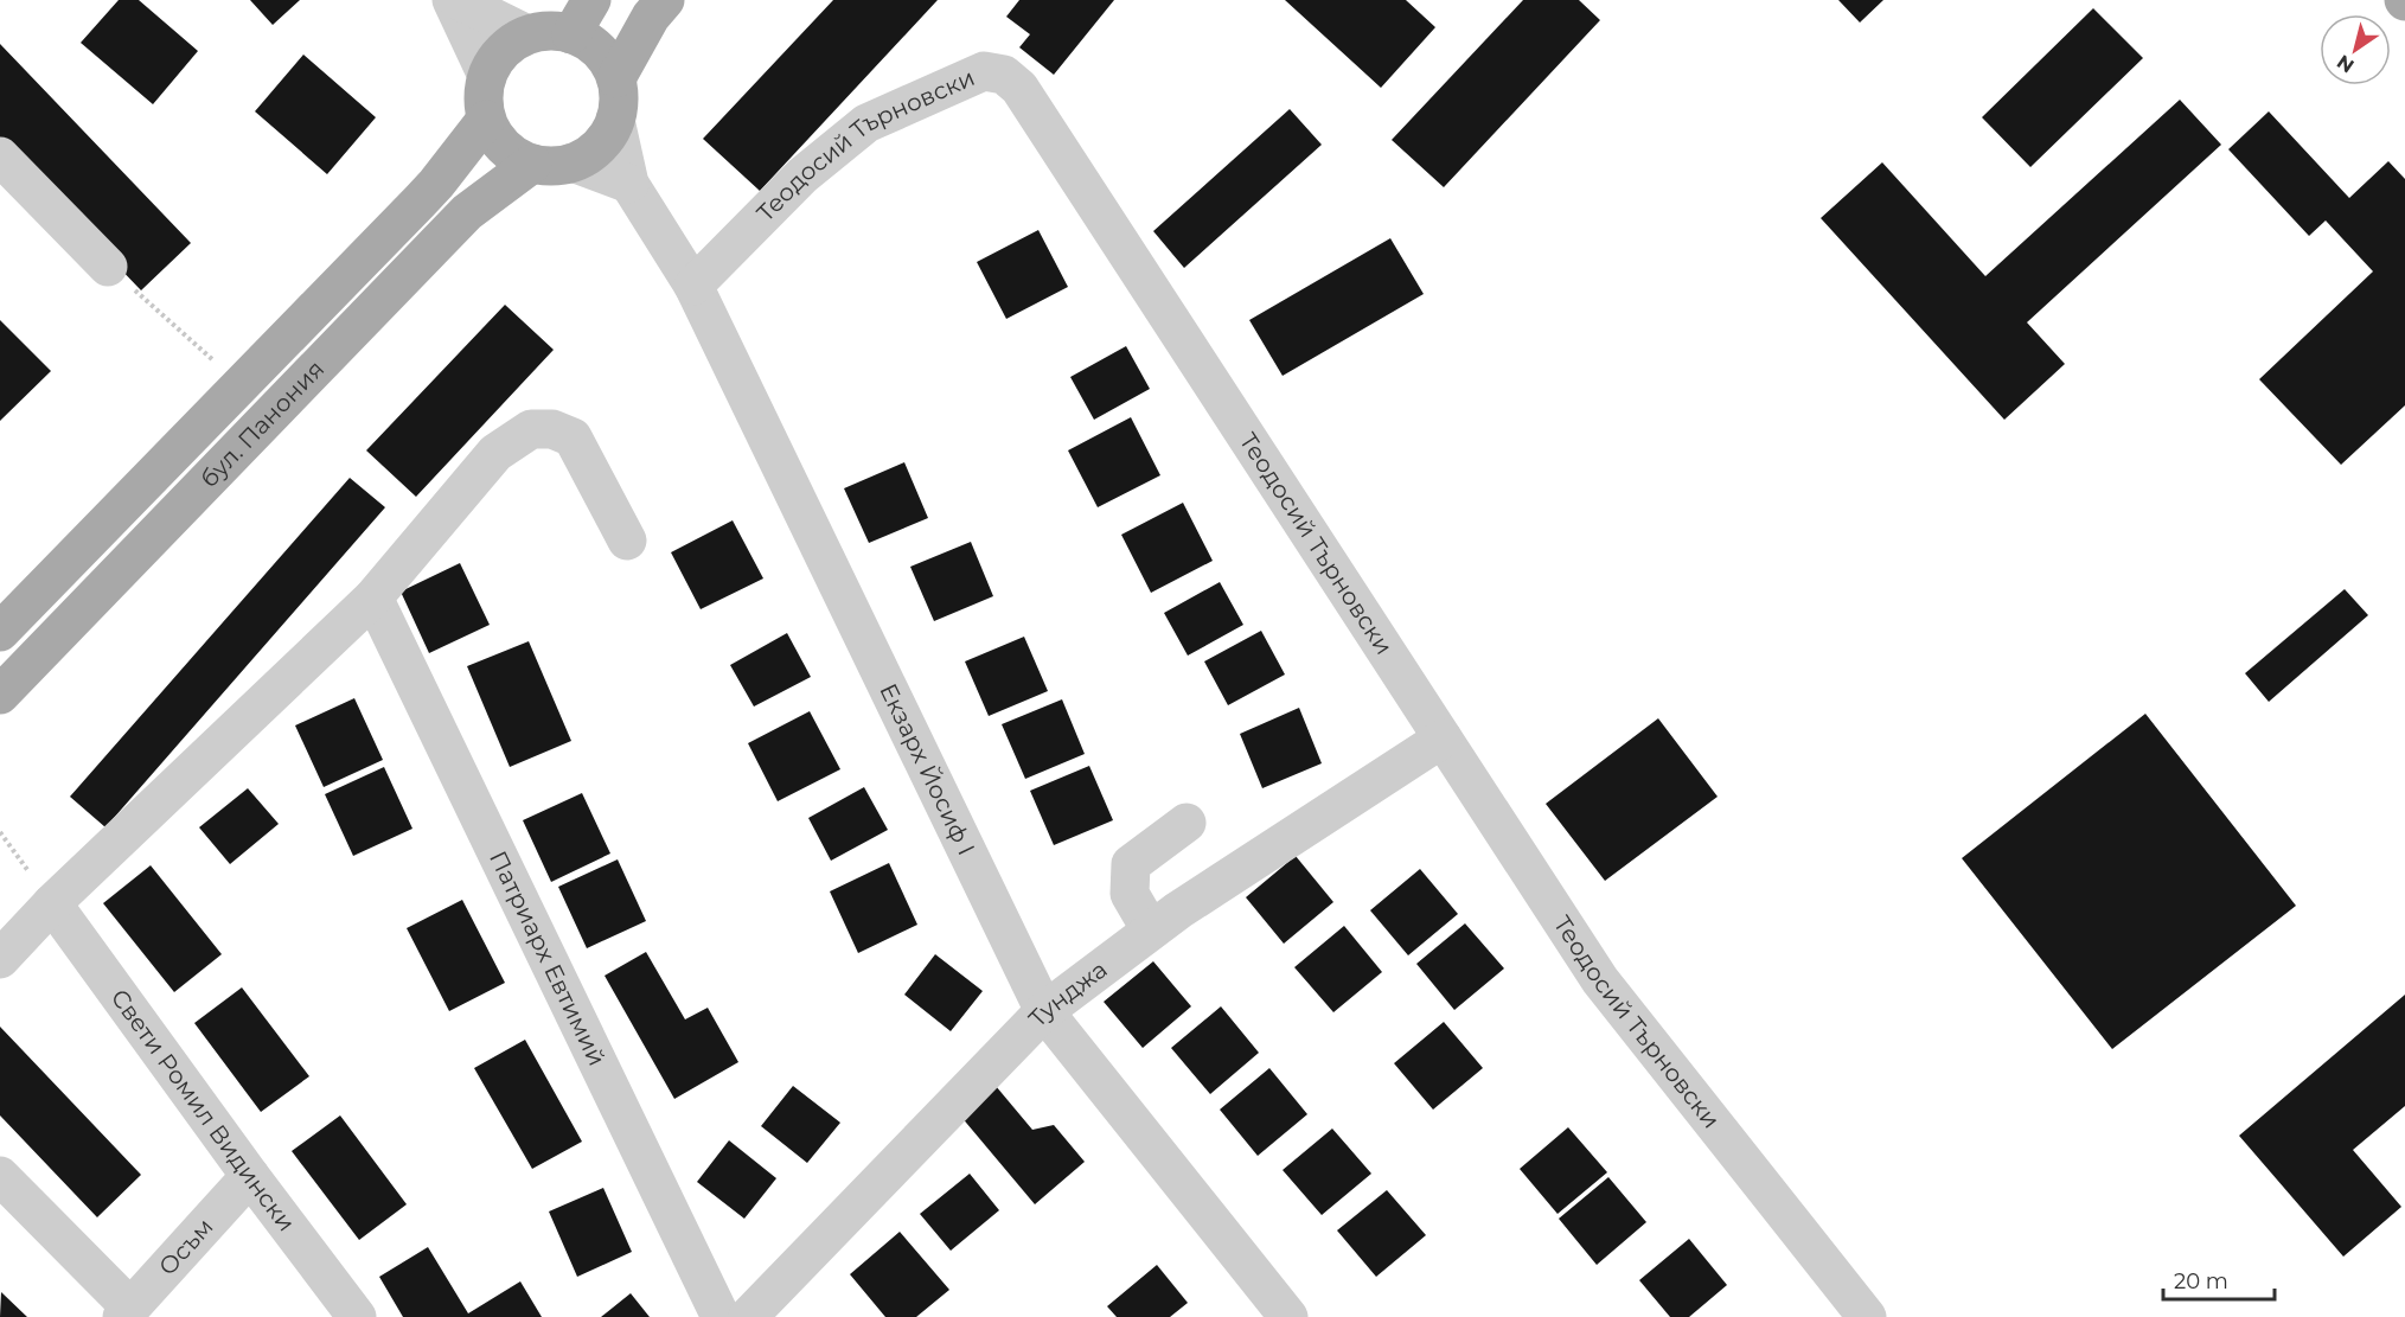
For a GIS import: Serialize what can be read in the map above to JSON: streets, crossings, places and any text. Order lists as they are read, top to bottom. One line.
{"streets":{"main road":["бул. Панония"],"street":["Теодосий Търновски","Екзарх Йосиф I","Патриарх Евтимий","Тунджа","Свети Ромил Видински","Осъм"]},"crossings":[["Теодосий Търновски","Екзарх Йосиф I"],["Теодосий Търновски","Тунджа"],["бул. Панония","Екзарх Йосиф I"],["Екзарх Йосиф I","Тунджа"],["Свети Ромил Видински","Осъм"]],"scale_bar":"20 m","north":"bottom left"}
